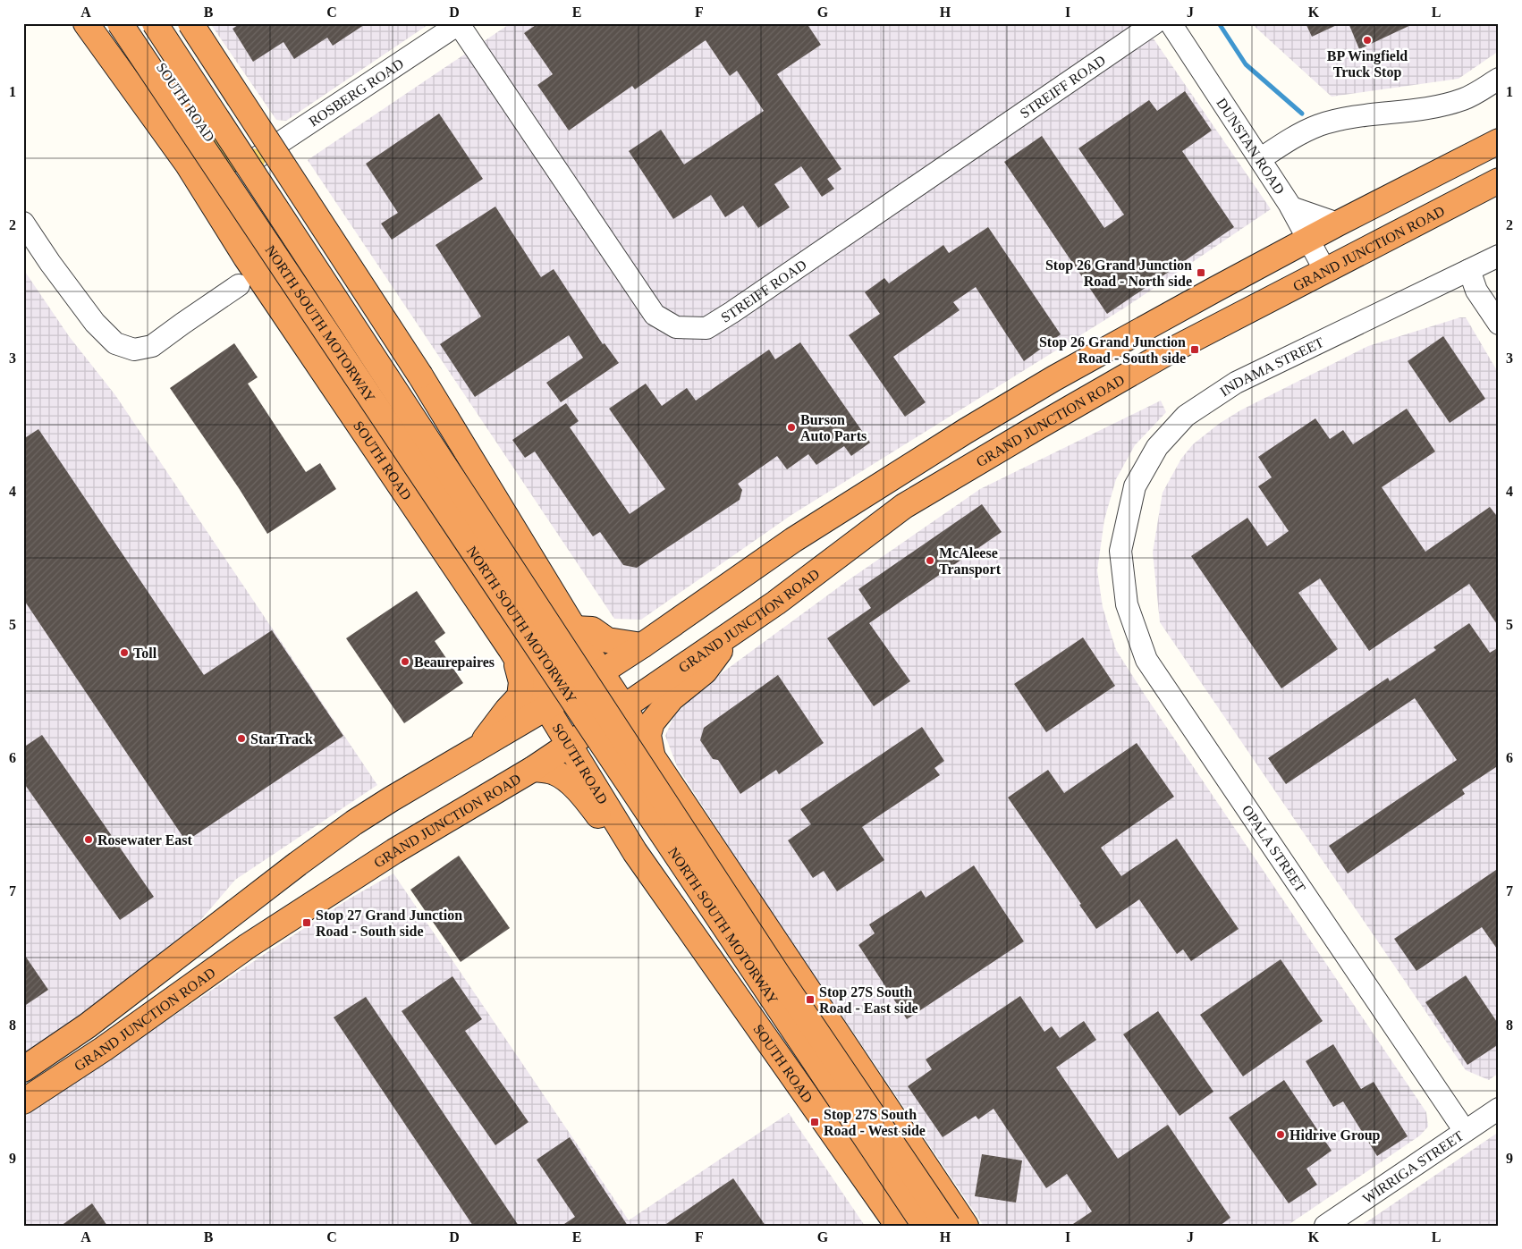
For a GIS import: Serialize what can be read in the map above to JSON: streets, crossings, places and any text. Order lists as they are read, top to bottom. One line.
{"streets":{"highway":["SOUTH ROAD","GRAND JUNCTION ROAD","NORTH SOUTH MOTORWAY"],"street":["STREIFF ROAD","ROSBERG ROAD","DUNSTAN ROAD","INDAMA STREET","OPALA STREET","WIRRIGA STREET"]},"crossings":[["STREIFF ROAD","ROSBERG ROAD"],["ROSBERG ROAD","SOUTH ROAD"],["SOUTH ROAD","GRAND JUNCTION ROAD"],["DUNSTAN ROAD","GRAND JUNCTION ROAD"],["INDAMA STREET","OPALA STREET"],["OPALA STREET","WIRRIGA STREET"]],"places":{"other":["BP Wingfield Truck Stop","Burson Auto Parts","McAleese Transport","Toll","Beaurepaires","StarTrack","Rosewater East","Hidrive Group"],"transit":["Stop 26 Grand Junction Road - North side","Stop 26 Grand Junction Road - South side","Stop 27 Grand Junction Road - South side","Stop 27S South Road - East side","Stop 27S South Road - West side"]},"grid":{"columns":["A","B","C","D","E","F","G","H","I","J","K","L"],"rows":["1","2","3","4","5","6","7","8","9"]}}
